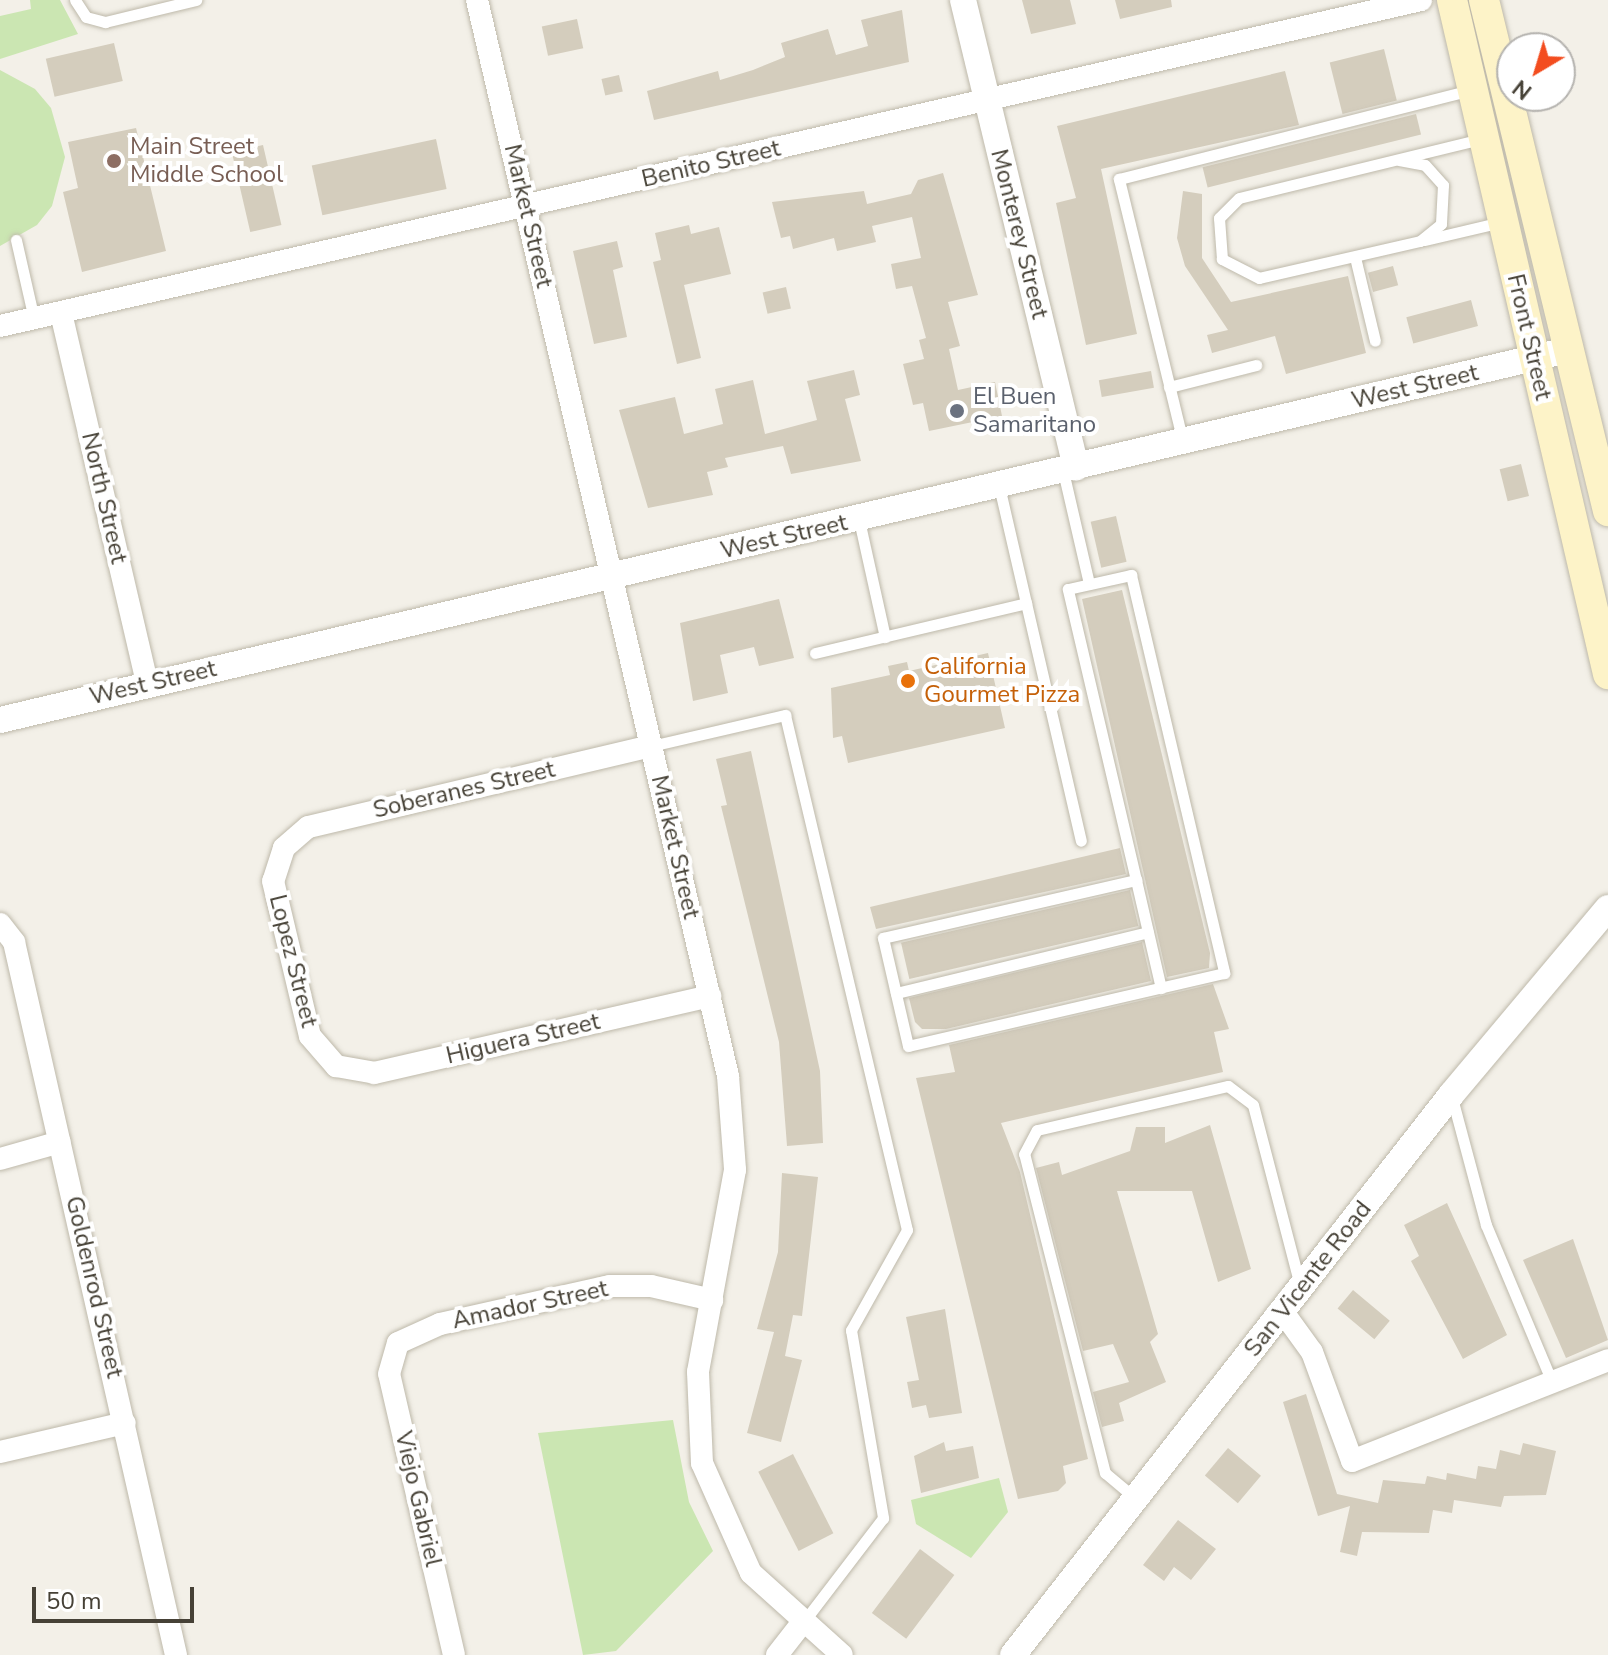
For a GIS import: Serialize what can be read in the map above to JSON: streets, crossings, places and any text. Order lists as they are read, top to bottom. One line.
{"streets":{"main road":["Front Street"],"street":["Benito Street","Market Street","Monterey Street","West Street","North Street","Soberanes Street","Lopez Street","Higuera Street","San Vicente Road","Goldenrod Street","Amador Street","Viejo Gabriel"]},"crossings":[["Benito Street","Market Street"],["Benito Street","Monterey Street"],["Benito Street","North Street"],["Market Street","West Street"],["Market Street","Soberanes Street"],["Market Street","Higuera Street"],["Market Street","Amador Street"],["Monterey Street","West Street"],["Front Street","West Street"],["West Street","North Street"],["Soberanes Street","Lopez Street"],["Lopez Street","Higuera Street"],["Amador Street","Viejo Gabriel"]],"places":["Main Street Middle School","El Buen Samaritano","California Gourmet Pizza"],"scale_bar":"50 m","north":"bottom left"}
